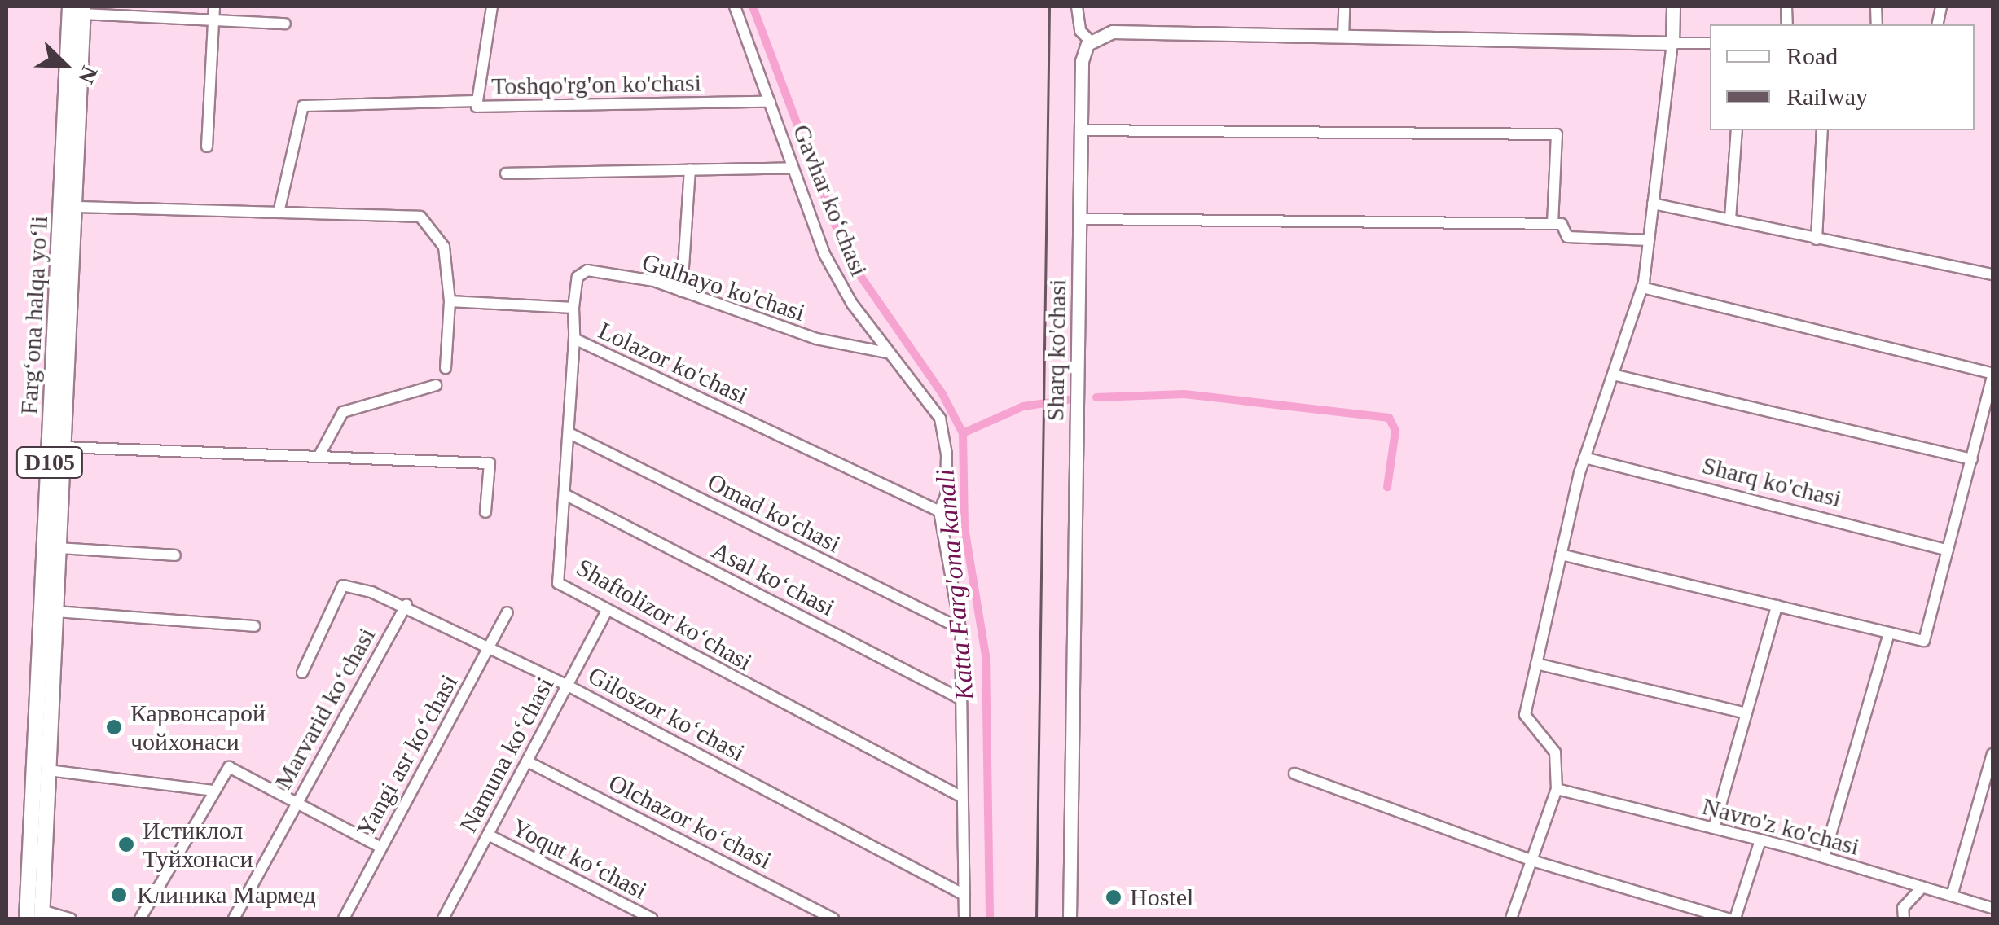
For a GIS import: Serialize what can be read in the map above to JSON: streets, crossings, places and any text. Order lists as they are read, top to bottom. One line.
{"streets":{"highway":["Farg‘ona halqa yo‘li","D105"],"main road":["Sharq ko'chasi"],"street":["Toshqo'rg'on ko'chasi","Gavhar koʻchasi","Gulhayo ko'chasi","Lolazor ko'chasi","Omad ko'chasi","Asal koʻchasi","Shaftolizor koʻchasi","Marvarid koʻchasi","Giloszor koʻchasi","Namuna koʻchasi","Yangi asr koʻchasi","Olchazor koʻchasi","Navro'z ko'chasi","Yoqut koʻchasi"]},"crossings":[["Toshqo'rg'on ko'chasi","Gavhar koʻchasi"],["Gavhar koʻchasi","Gulhayo ko'chasi"],["Gavhar koʻchasi","Lolazor ko'chasi"],["Gavhar koʻchasi","Omad ko'chasi"],["Gavhar koʻchasi","Asal koʻchasi"],["Gavhar koʻchasi","Shaftolizor koʻchasi"],["Gavhar koʻchasi","Giloszor koʻchasi"],["Gulhayo ko'chasi","Lolazor ko'chasi"],["Lolazor ko'chasi","Shaftolizor koʻchasi"],["Omad ko'chasi","Shaftolizor koʻchasi"],["Asal koʻchasi","Shaftolizor koʻchasi"],["Shaftolizor koʻchasi","Namuna koʻchasi"],["Marvarid koʻchasi","Giloszor koʻchasi"],["Giloszor koʻchasi","Namuna koʻchasi"],["Giloszor koʻchasi","Yangi asr koʻchasi"],["Namuna koʻchasi","Olchazor koʻchasi"],["Namuna koʻchasi","Yoqut koʻchasi"]],"water":["Katta Farg'ona kanali"],"places":["Карвонсарой чойхонаси","Истиклол Туйхонаси","Клиника Мармед","Hostel"],"legend":["Road","Railway"],"north":"bottom right"}
